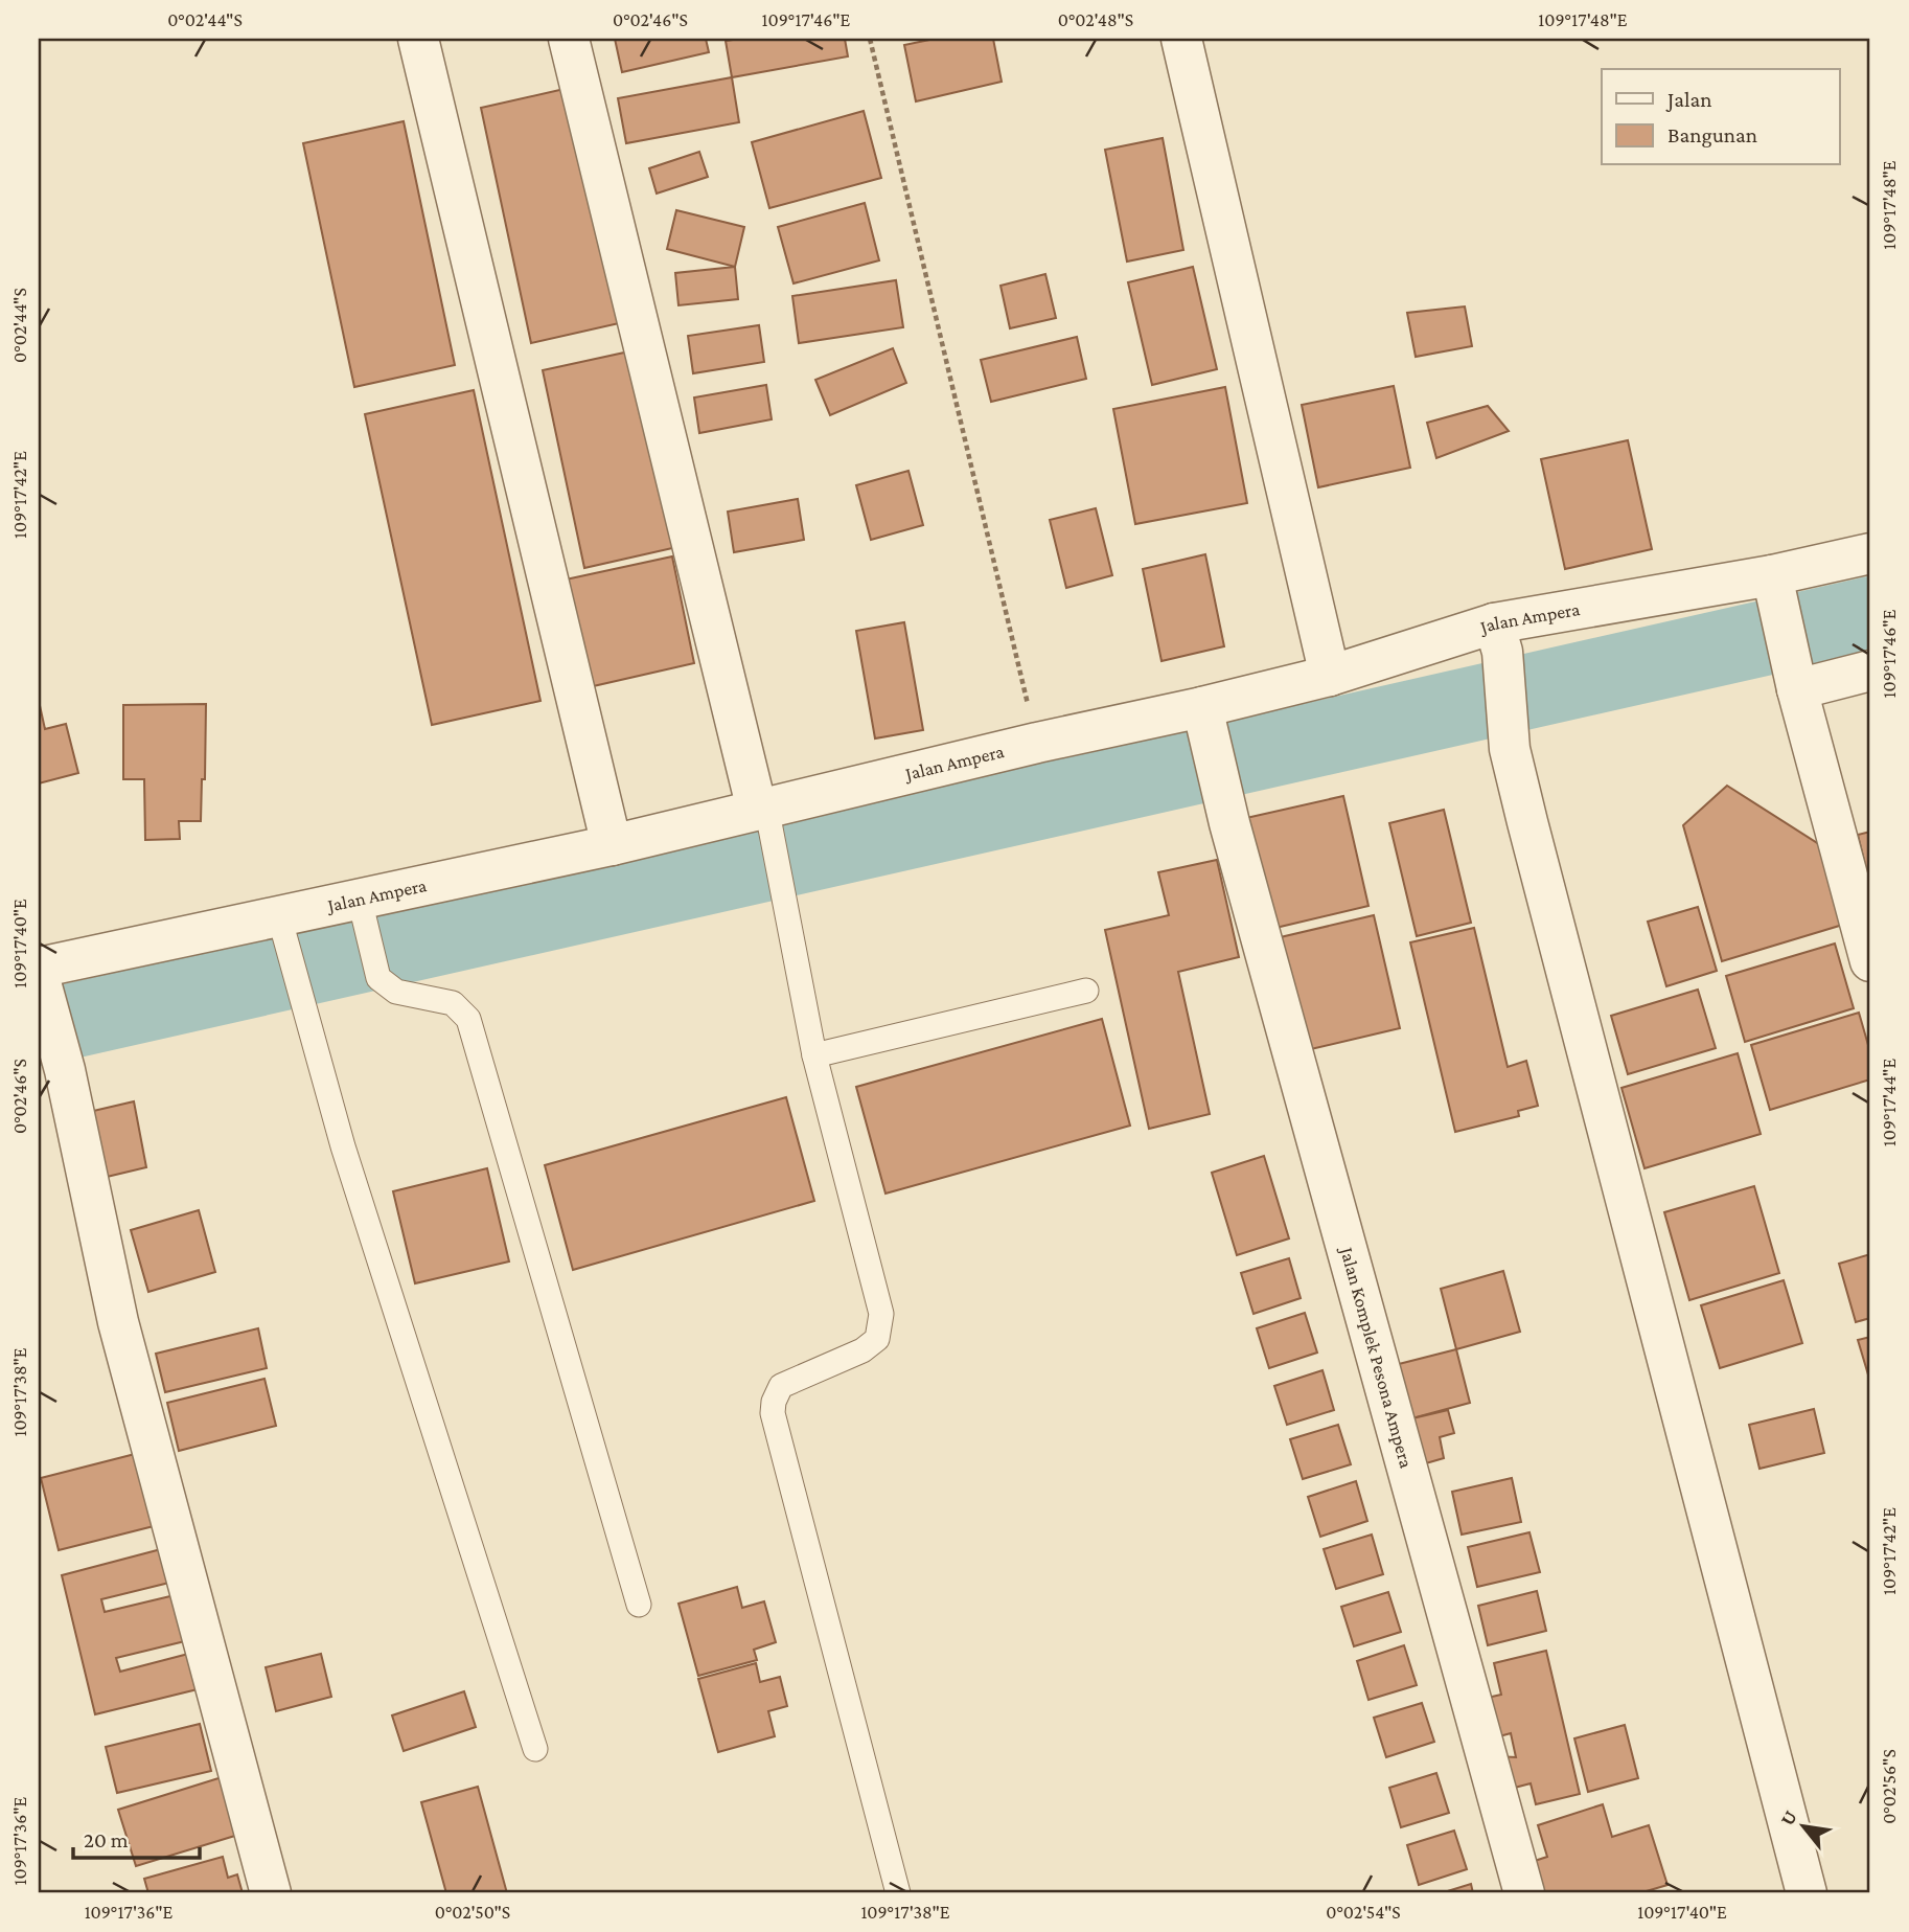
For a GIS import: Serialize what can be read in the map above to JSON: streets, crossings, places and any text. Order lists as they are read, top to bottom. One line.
{"streets":{"street":["Jalan Ampera","Jalan Komplek Pesona Ampera"]},"crossings":[["Jalan Ampera","Jalan Komplek Pesona Ampera"]],"legend":["Jalan","Bangunan"],"scale_bar":"20 m","north":"top left","coordinates":["0°02'44\"S","0°02'46\"S","109°17'46\"E","0°02'48\"S","109°17'48\"E","109°17'42\"E","109°17'40\"E","109°17'44\"E","109°17'38\"E","0°02'56\"S","109°17'36\"E","0°02'50\"S","0°02'54\"S"]}
